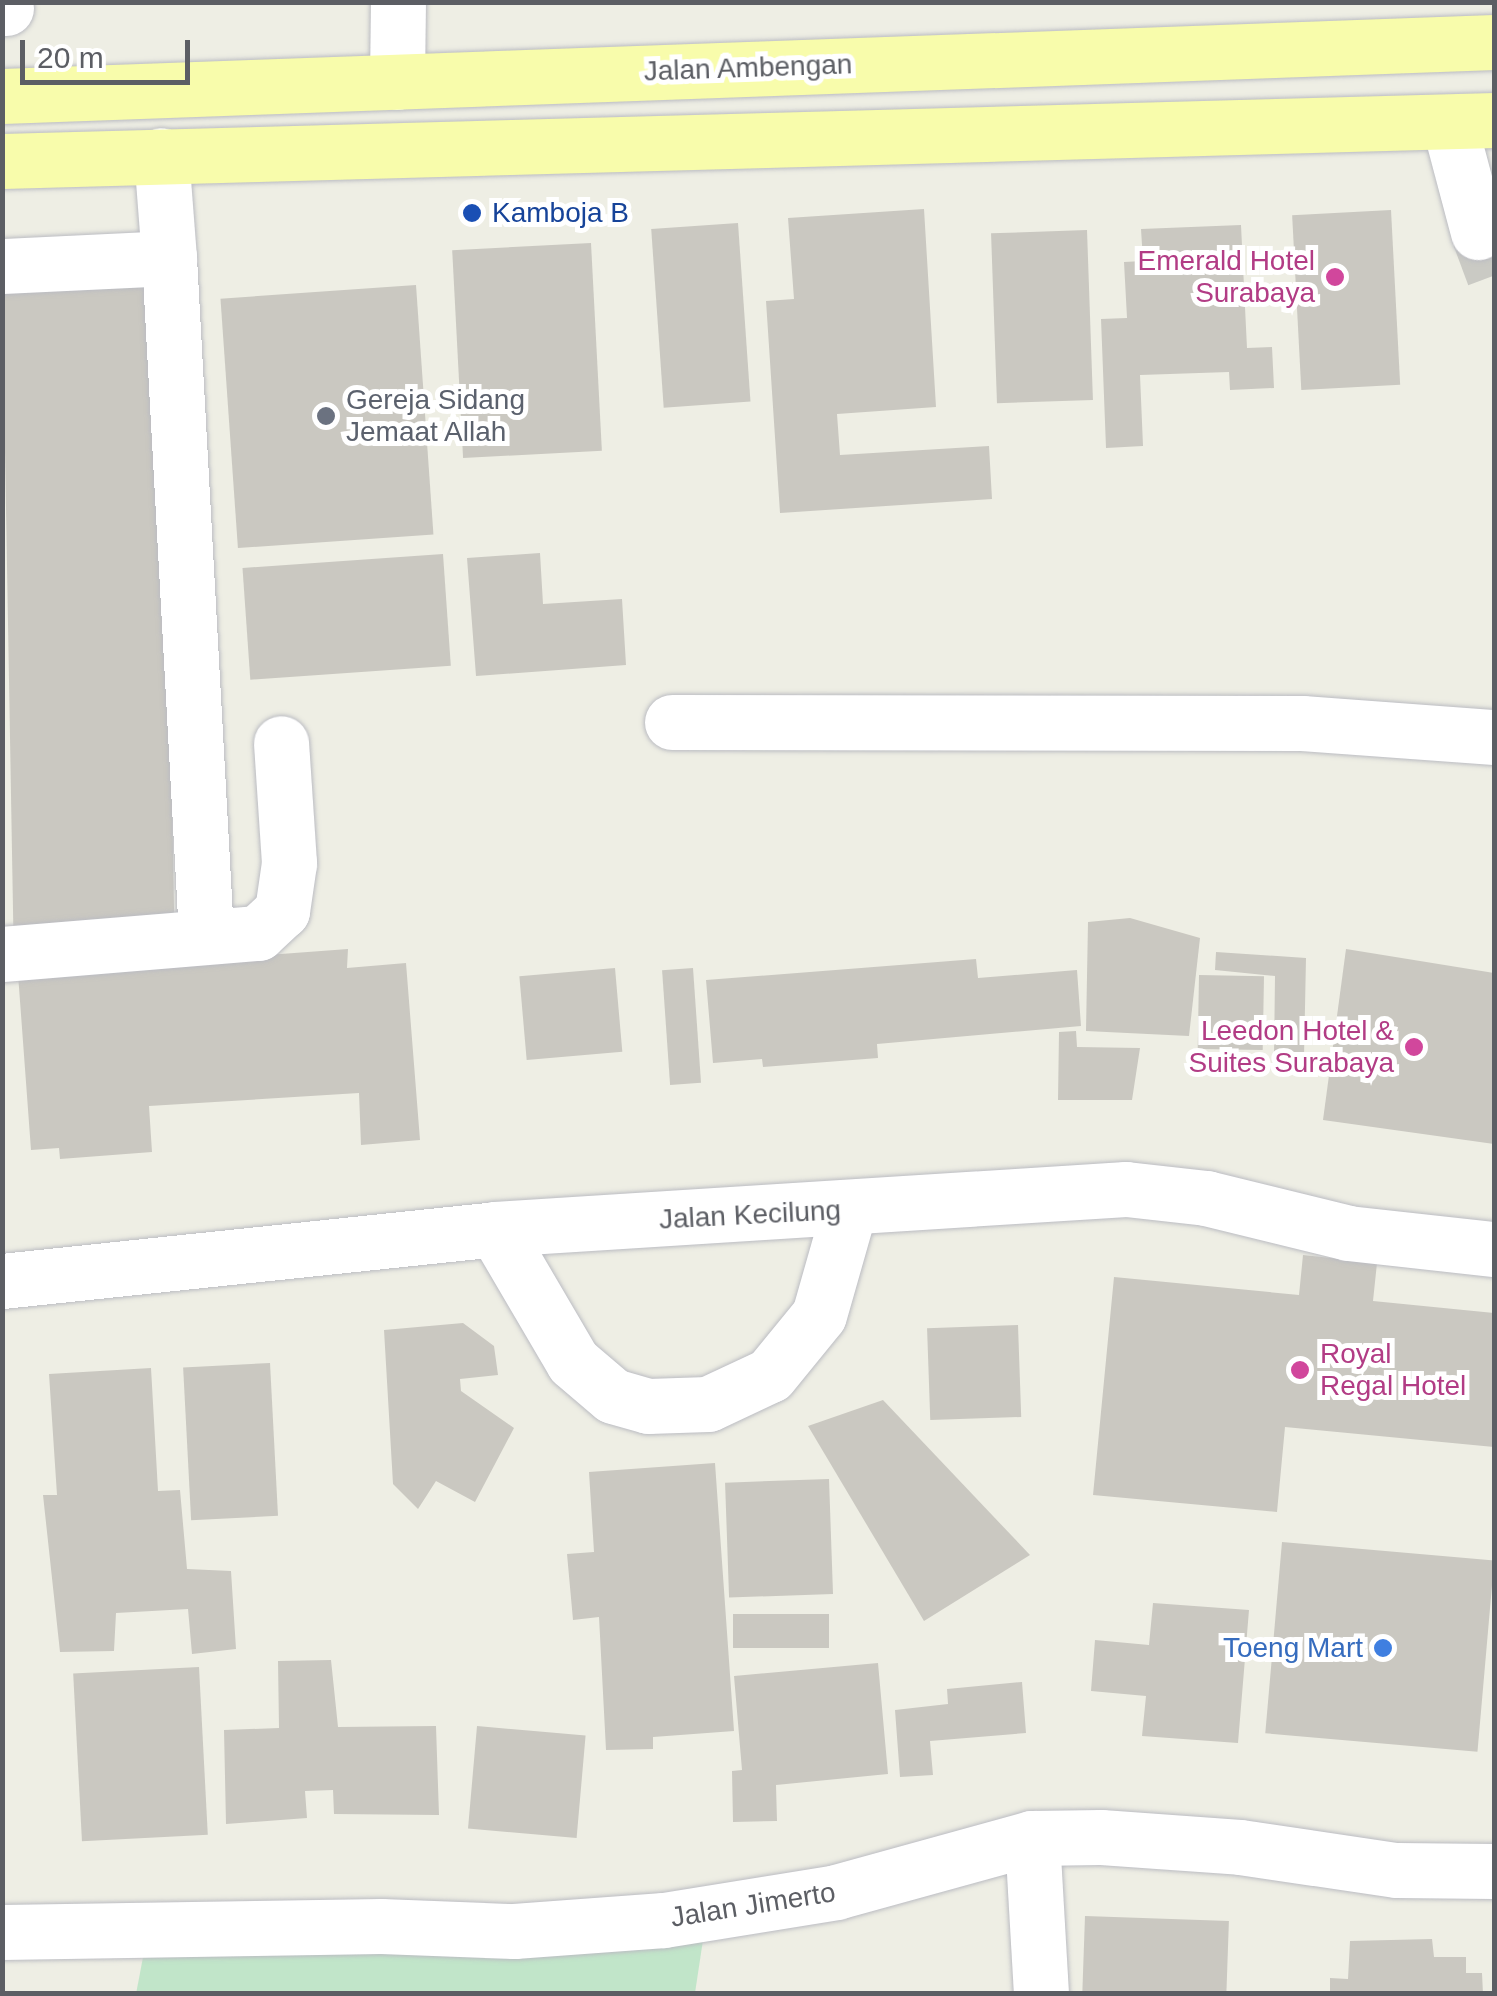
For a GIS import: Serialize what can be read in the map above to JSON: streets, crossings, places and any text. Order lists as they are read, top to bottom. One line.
{"streets":{"main road":["Jalan Ambengan"],"street":["Jalan Kecilung","Jalan Jimerto"]},"places":["Kamboja B","Emerald Hotel Surabaya","Gereja Sidang Jemaat Allah","Leedon Hotel & Suites Surabaya","Royal Regal Hotel","Toeng Mart"],"scale_bar":"20 m"}
